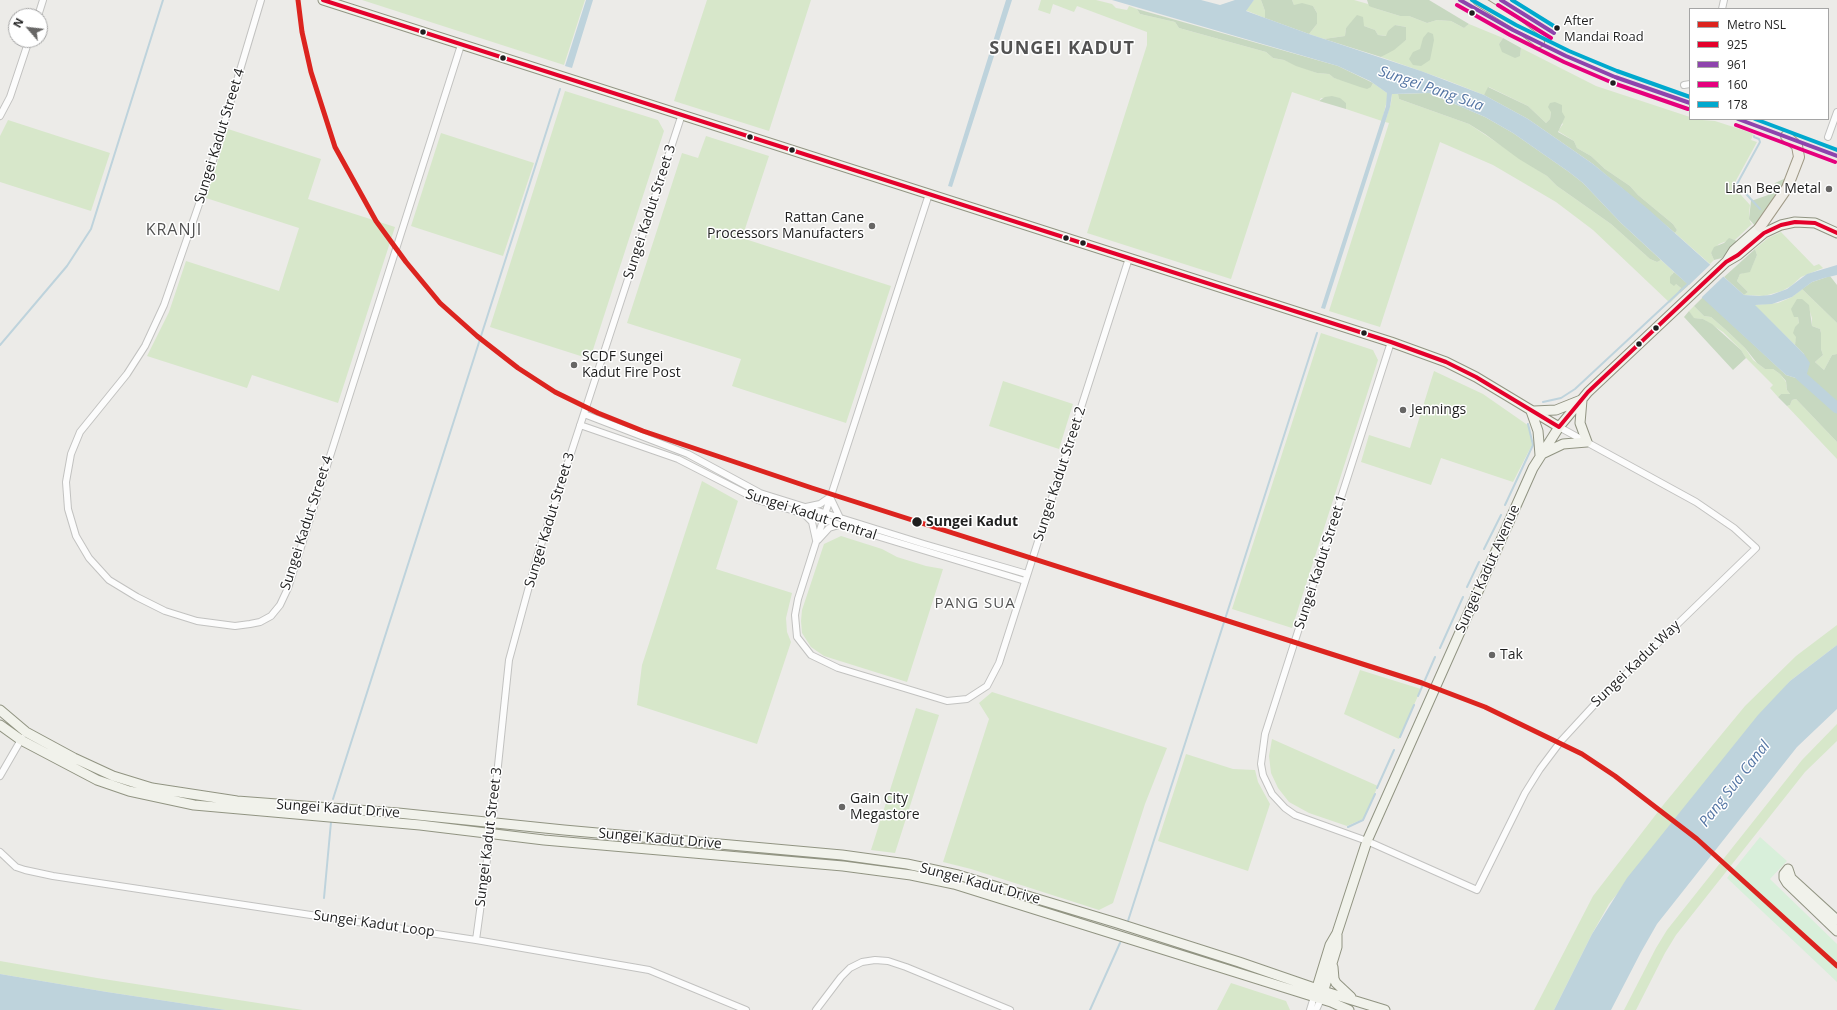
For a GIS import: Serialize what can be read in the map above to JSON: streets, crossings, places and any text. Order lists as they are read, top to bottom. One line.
{"streets":{"main road":["Sungei Kadut Avenue","Sungei Kadut Drive"],"street":["Sungei Kadut Street 4","Sungei Kadut Street 3","Sungei Kadut Street 2","Sungei Kadut Central","Sungei Kadut Street 1","Sungei Kadut Way","Sungei Kadut Loop"]},"crossings":[["Sungei Kadut Street 3","Sungei Kadut Central"],["Sungei Kadut Street 3","Sungei Kadut Drive"],["Sungei Kadut Street 3","Sungei Kadut Loop"],["Sungei Kadut Street 2","Sungei Kadut Central"],["Sungei Kadut Street 1","Sungei Kadut Avenue"],["Sungei Kadut Street 1","Sungei Kadut Way"],["Sungei Kadut Avenue","Sungei Kadut Way"],["Sungei Kadut Avenue","Sungei Kadut Drive"]],"districts":["SUNGEI KADUT","KRANJI","PANG SUA"],"water":["Sungei Pang Sua","Pang Sua Canal"],"places":["After Mandai Road","Lian Bee Metal","Rattan Cane Processors Manufacters","SCDF Sungei Kadut Fire Post","Jennings","Sungei Kadut","Tak","Gain City Megastore"],"lines":["metro line NSL","transit line 925","transit line 961","transit line 178","transit line 160"],"legend":["Metro NSL","925","961","160","178"],"north":"top left"}
